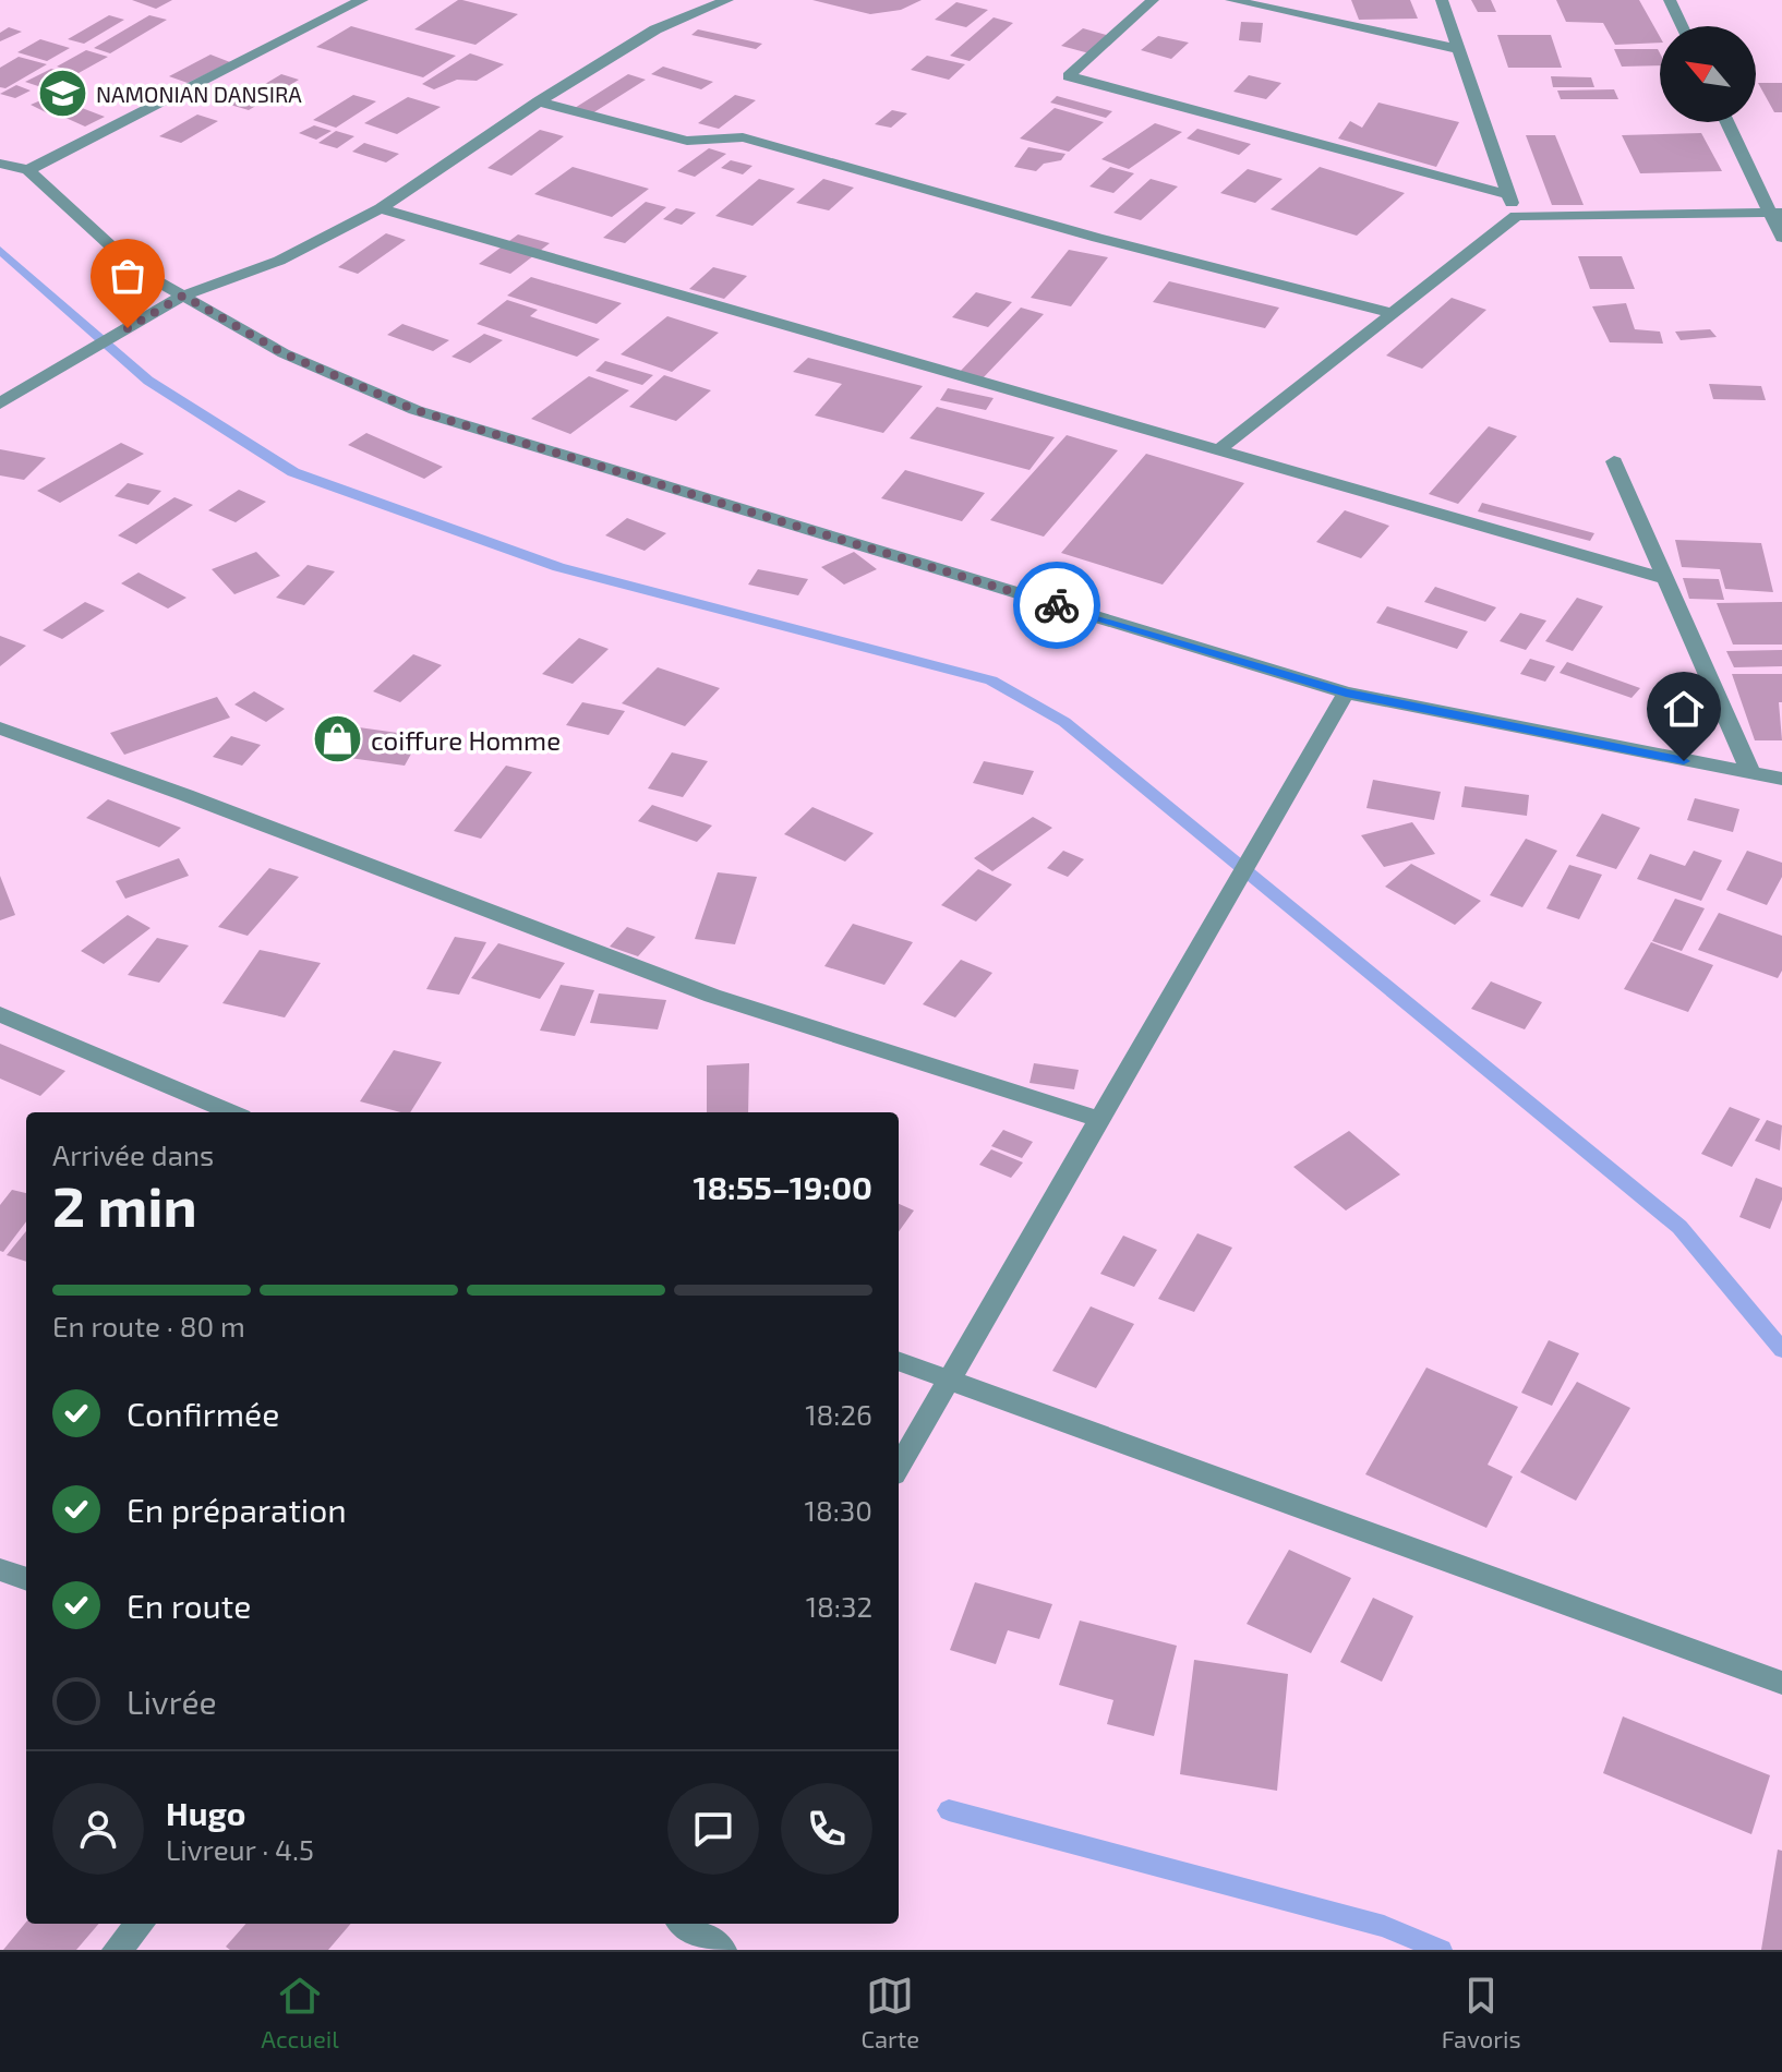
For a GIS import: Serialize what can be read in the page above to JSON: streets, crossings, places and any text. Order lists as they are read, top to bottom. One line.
{"places":{"school or university":["NAMONIAN DANSIRA"],"shop":["coiffure Homme"]},"north":"top left","page":{"heading":["2 min","Arrivée dans","18:55–19:00"],"panel":["Hugo","Livreur · 4.5"],"bar":"En route · 80 m","list":[["Confirmée","18:26"],["En préparation","18:30"],["En route","18:32"],"Livrée"],"tabs":["Accueil","Carte","Favoris"]}}
